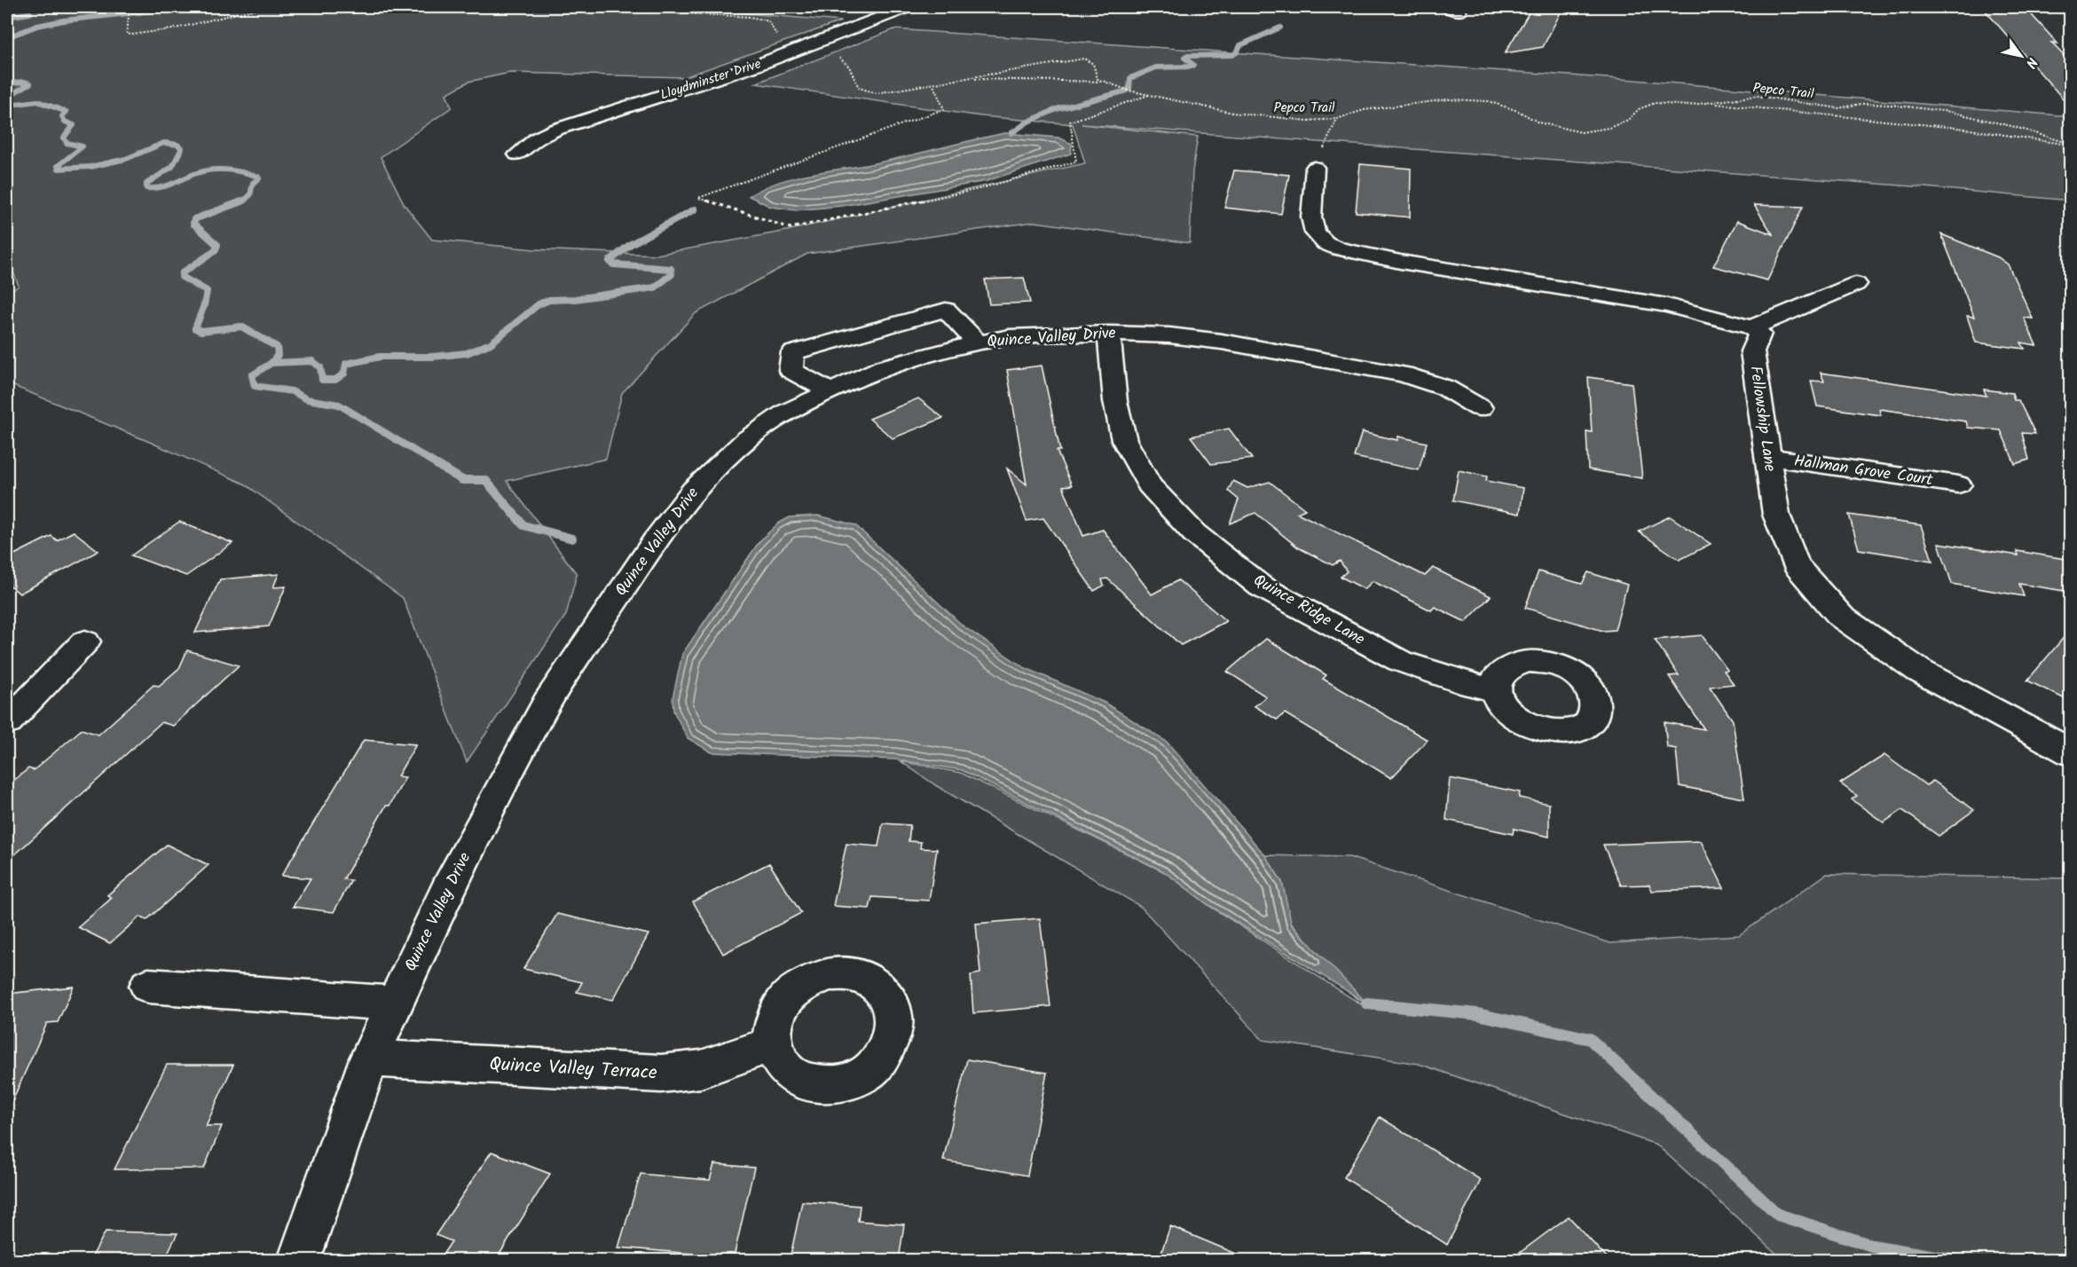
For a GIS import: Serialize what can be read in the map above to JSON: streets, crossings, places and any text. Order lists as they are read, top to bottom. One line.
{"streets":{"street":["Lloydminster Drive","Quince Valley Drive","Fellowship Lane","Hallman Grove Court","Quince Ridge Lane","Quince Valley Terrace"],"path":["Pepco Trail"]},"crossings":[["Quince Valley Drive","Quince Ridge Lane"],["Quince Valley Drive","Quince Valley Terrace"],["Fellowship Lane","Hallman Grove Court"]],"north":"bottom right"}
